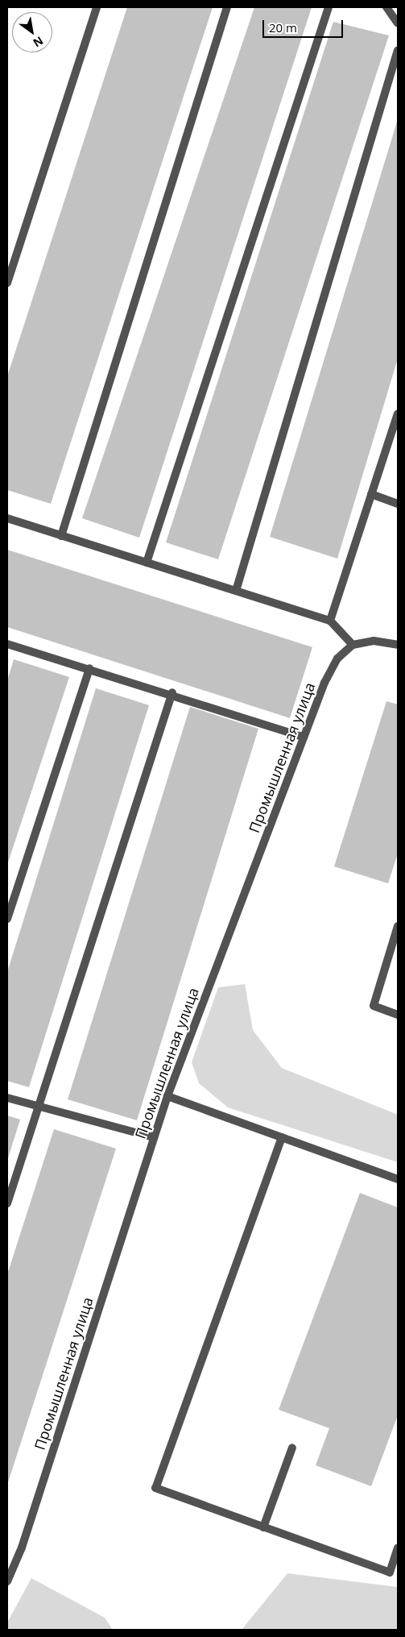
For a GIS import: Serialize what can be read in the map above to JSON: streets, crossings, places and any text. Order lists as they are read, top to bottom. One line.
{"streets":{"street":["Промышленная улица"]},"scale_bar":"20 m","north":"bottom right"}
